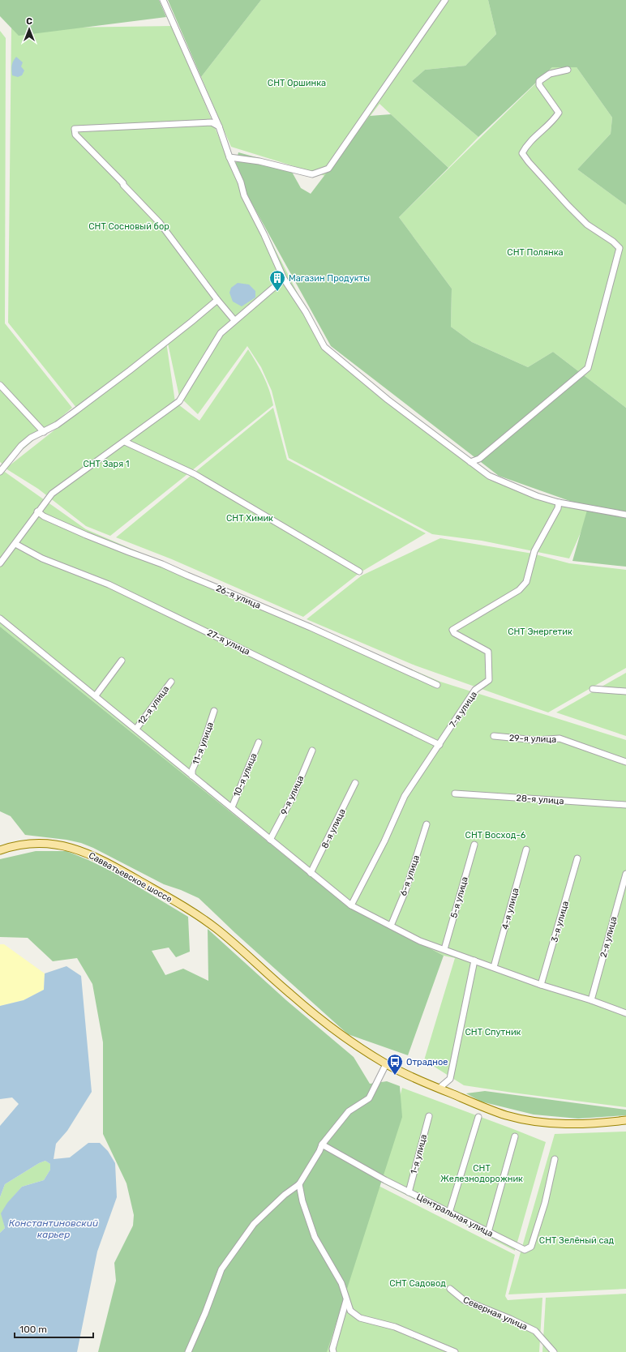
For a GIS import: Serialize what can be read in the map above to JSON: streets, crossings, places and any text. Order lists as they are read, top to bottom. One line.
{"streets":{"main road":["Савватьевское шоссе"],"street":["26-я улица","27-я улица","12-я улица","7-я улица","29-я улица","11-я улица","10-я улица","9-я улица","28-я улица","8-я улица","6-я улица","5-я улица","4-я улица","3-я улица","2-я улица","1-я улица","Центральная улица","Северная улица"]},"crossings":[["27-я улица","7-я улица"],["1-я улица","Центральная улица"]],"water":["Константиновский карьер"],"parks":["СНТ Оршинка","СНТ Сосновый бор","СНТ Полянка","СНТ Заря 1","СНТ Химик","СНТ Энергетик","СНТ Восход-6","СНТ Спутник","СНТ Железнодорожник","СНТ Зелёный сад","СНТ Садовод"],"places":{"building":["Магазин Продукты"],"bus stop":["Отрадное"]},"scale_bar":"100 m","north":"top"}
